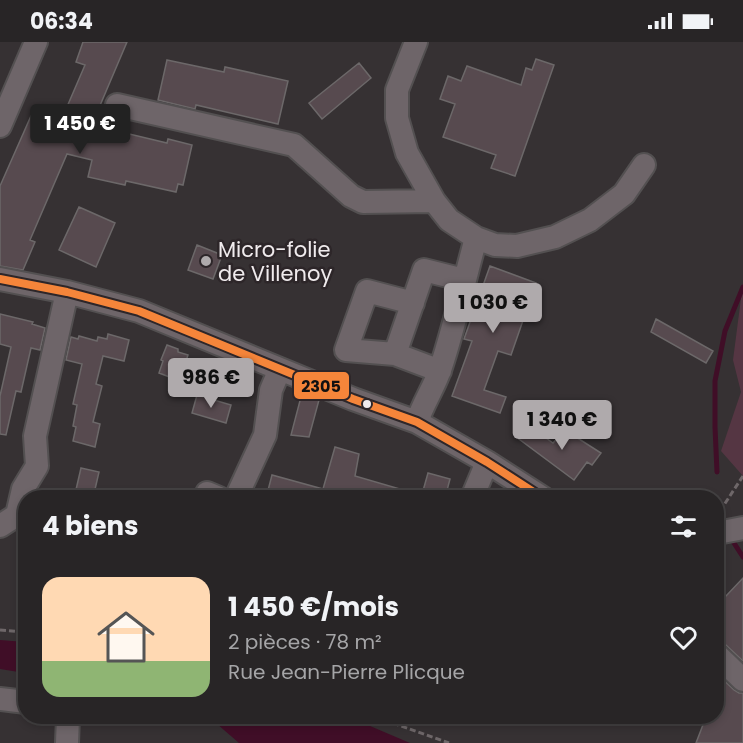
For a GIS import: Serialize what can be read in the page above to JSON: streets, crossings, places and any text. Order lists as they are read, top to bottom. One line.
{"places":["Micro-folie de Villenoy"],"lines":["transit line 2305"],"page":{"status":"06:34","price":["1 450 €","1 030 €","986 €","1 340 €"],"heading":"4 biens","list":[{"name":"1 450 €/mois","note":"2 pièces · 78 m² · Rue Jean-Pierre Plicque"}]}}
